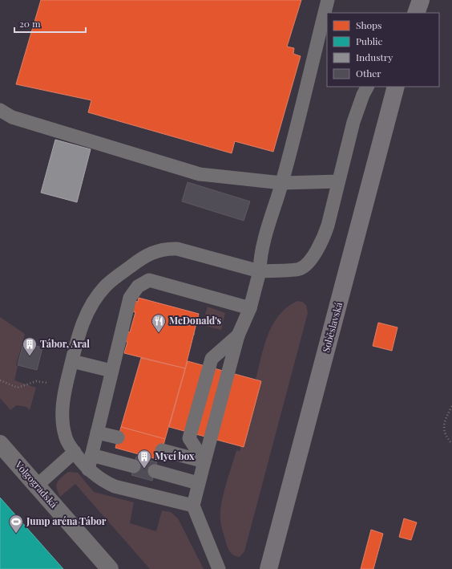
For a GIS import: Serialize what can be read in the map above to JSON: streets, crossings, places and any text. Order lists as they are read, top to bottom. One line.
{"streets":{"main road":["Soběslavská"],"street":["Volgogradská"]},"places":{"restaurant":["McDonald's"],"building":["Tábor, Aral","Mycí box"],"sports":["Jump aréna Tábor"]},"legend":["Shops","Public","Industry","Other"],"scale_bar":"20 m"}
